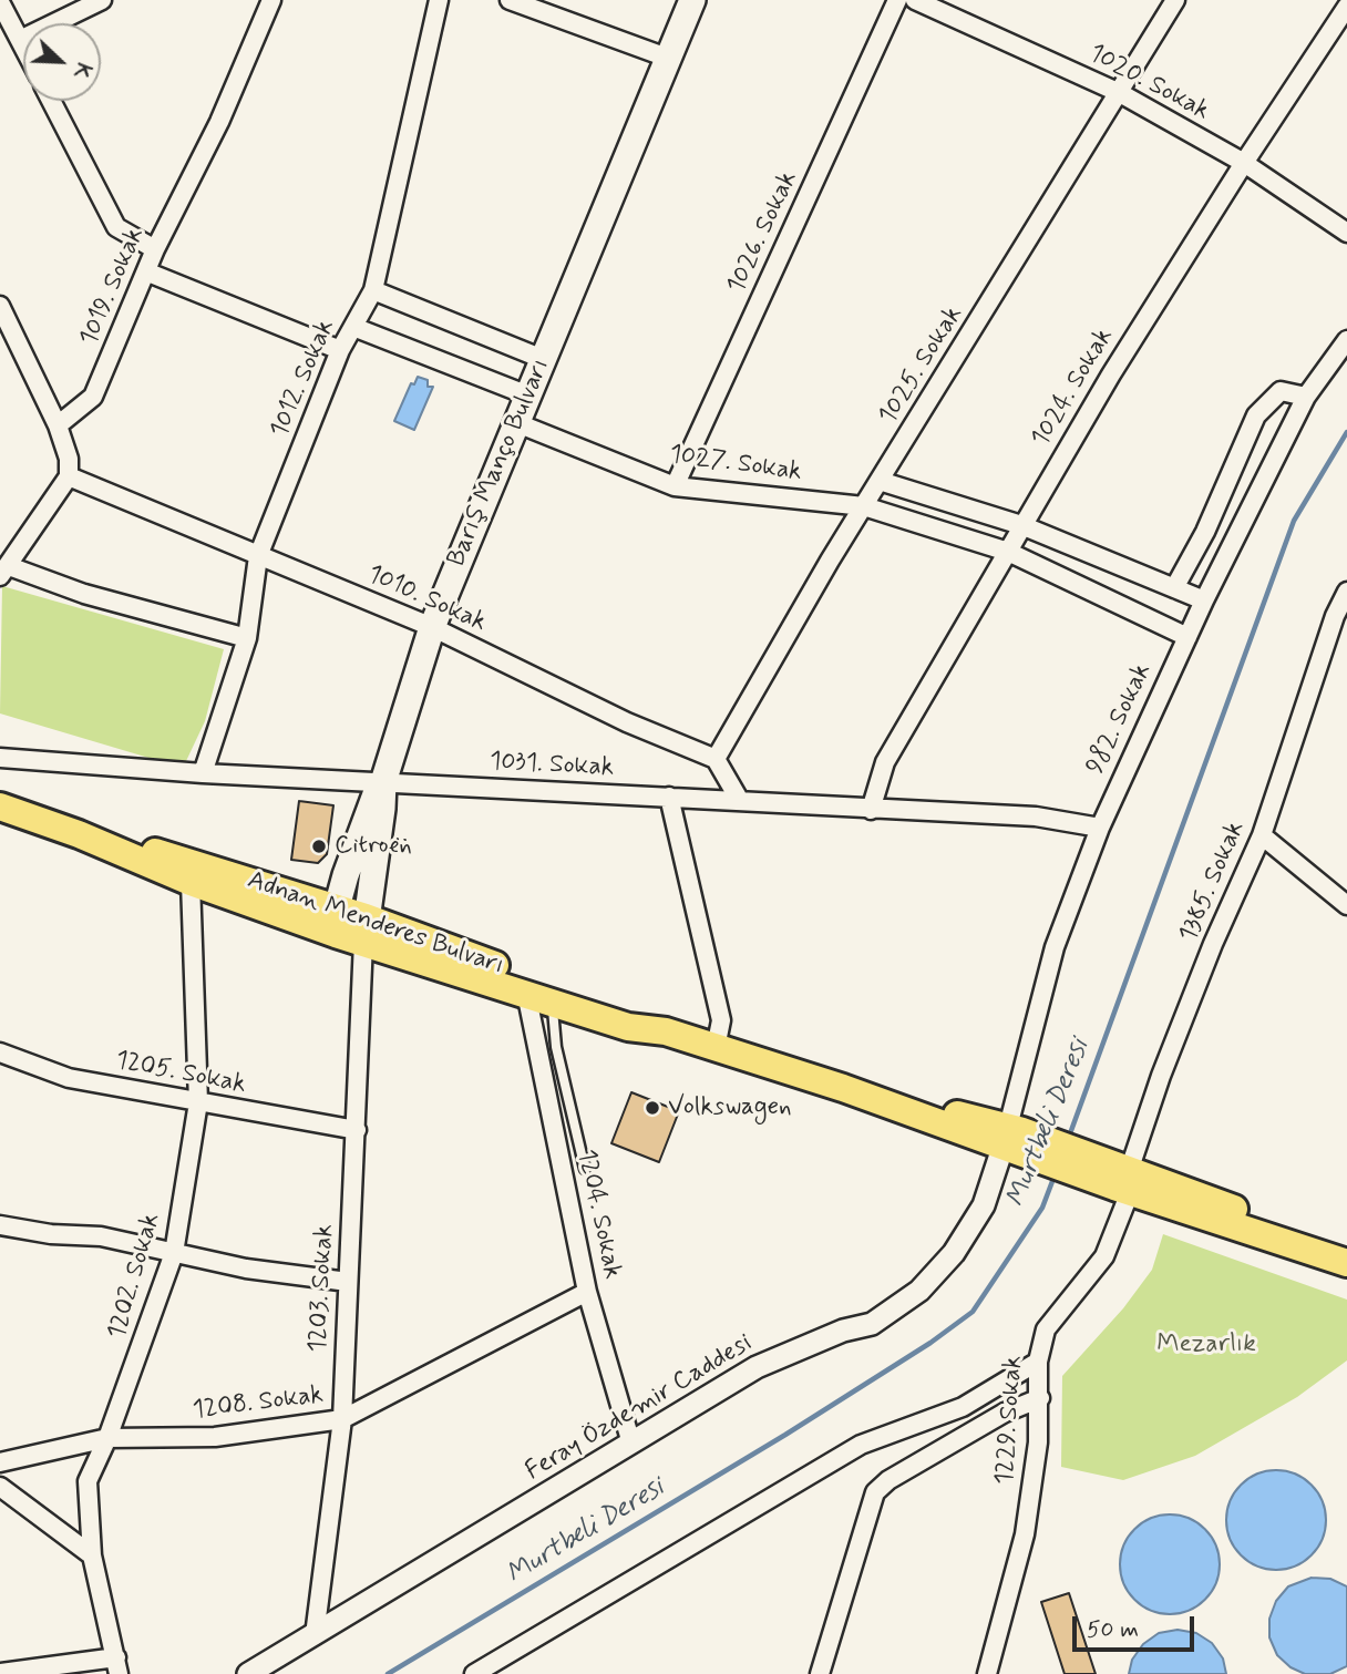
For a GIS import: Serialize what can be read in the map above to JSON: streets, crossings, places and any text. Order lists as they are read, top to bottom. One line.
{"streets":{"main road":["Barış Manço Bulvarı","Adnan Menderes Bulvarı"],"street":["1020. Sokak","1026. Sokak","1019. Sokak","1025. Sokak","1012. Sokak","1024. Sokak","1027. Sokak","1010. Sokak","982. Sokak","1031. Sokak","1385. Sokak","1205. Sokak","1204. Sokak","1202. Sokak","1203. Sokak","1208. Sokak","Feray Özdemir Caddesi","1229. Sokak"]},"crossings":[["1020. Sokak","1025. Sokak"],["1020. Sokak","1024. Sokak"],["1026. Sokak","1027. Sokak"],["1025. Sokak","1027. Sokak"],["1025. Sokak","1010. Sokak"],["1012. Sokak","1010. Sokak"],["1012. Sokak","1031. Sokak"],["1024. Sokak","1027. Sokak"],["1024. Sokak","1031. Sokak"],["Barış Manço Bulvarı","1027. Sokak"],["Barış Manço Bulvarı","1010. Sokak"],["Barış Manço Bulvarı","1031. Sokak"],["Barış Manço Bulvarı","Adnan Menderes Bulvarı"],["Barış Manço Bulvarı","1203. Sokak"],["1027. Sokak","982. Sokak"],["982. Sokak","1031. Sokak"],["982. Sokak","Adnan Menderes Bulvarı"],["982. Sokak","Feray Özdemir Caddesi"],["1385. Sokak","Adnan Menderes Bulvarı"],["1385. Sokak","1229. Sokak"],["Adnan Menderes Bulvarı","1204. Sokak"],["Adnan Menderes Bulvarı","1202. Sokak"],["Adnan Menderes Bulvarı","1203. Sokak"],["Adnan Menderes Bulvarı","Feray Özdemir Caddesi"],["Adnan Menderes Bulvarı","1229. Sokak"],["1205. Sokak","1202. Sokak"],["1205. Sokak","1203. Sokak"],["1204. Sokak","1208. Sokak"],["1204. Sokak","Feray Özdemir Caddesi"],["1202. Sokak","1208. Sokak"],["1203. Sokak","1208. Sokak"],["1203. Sokak","Feray Özdemir Caddesi"]],"water":["Murtbeli Deresi"],"parks":["Mezarlık"],"places":["Citroën","Volkswagen"],"scale_bar":"50 m","north":"bottom right"}
